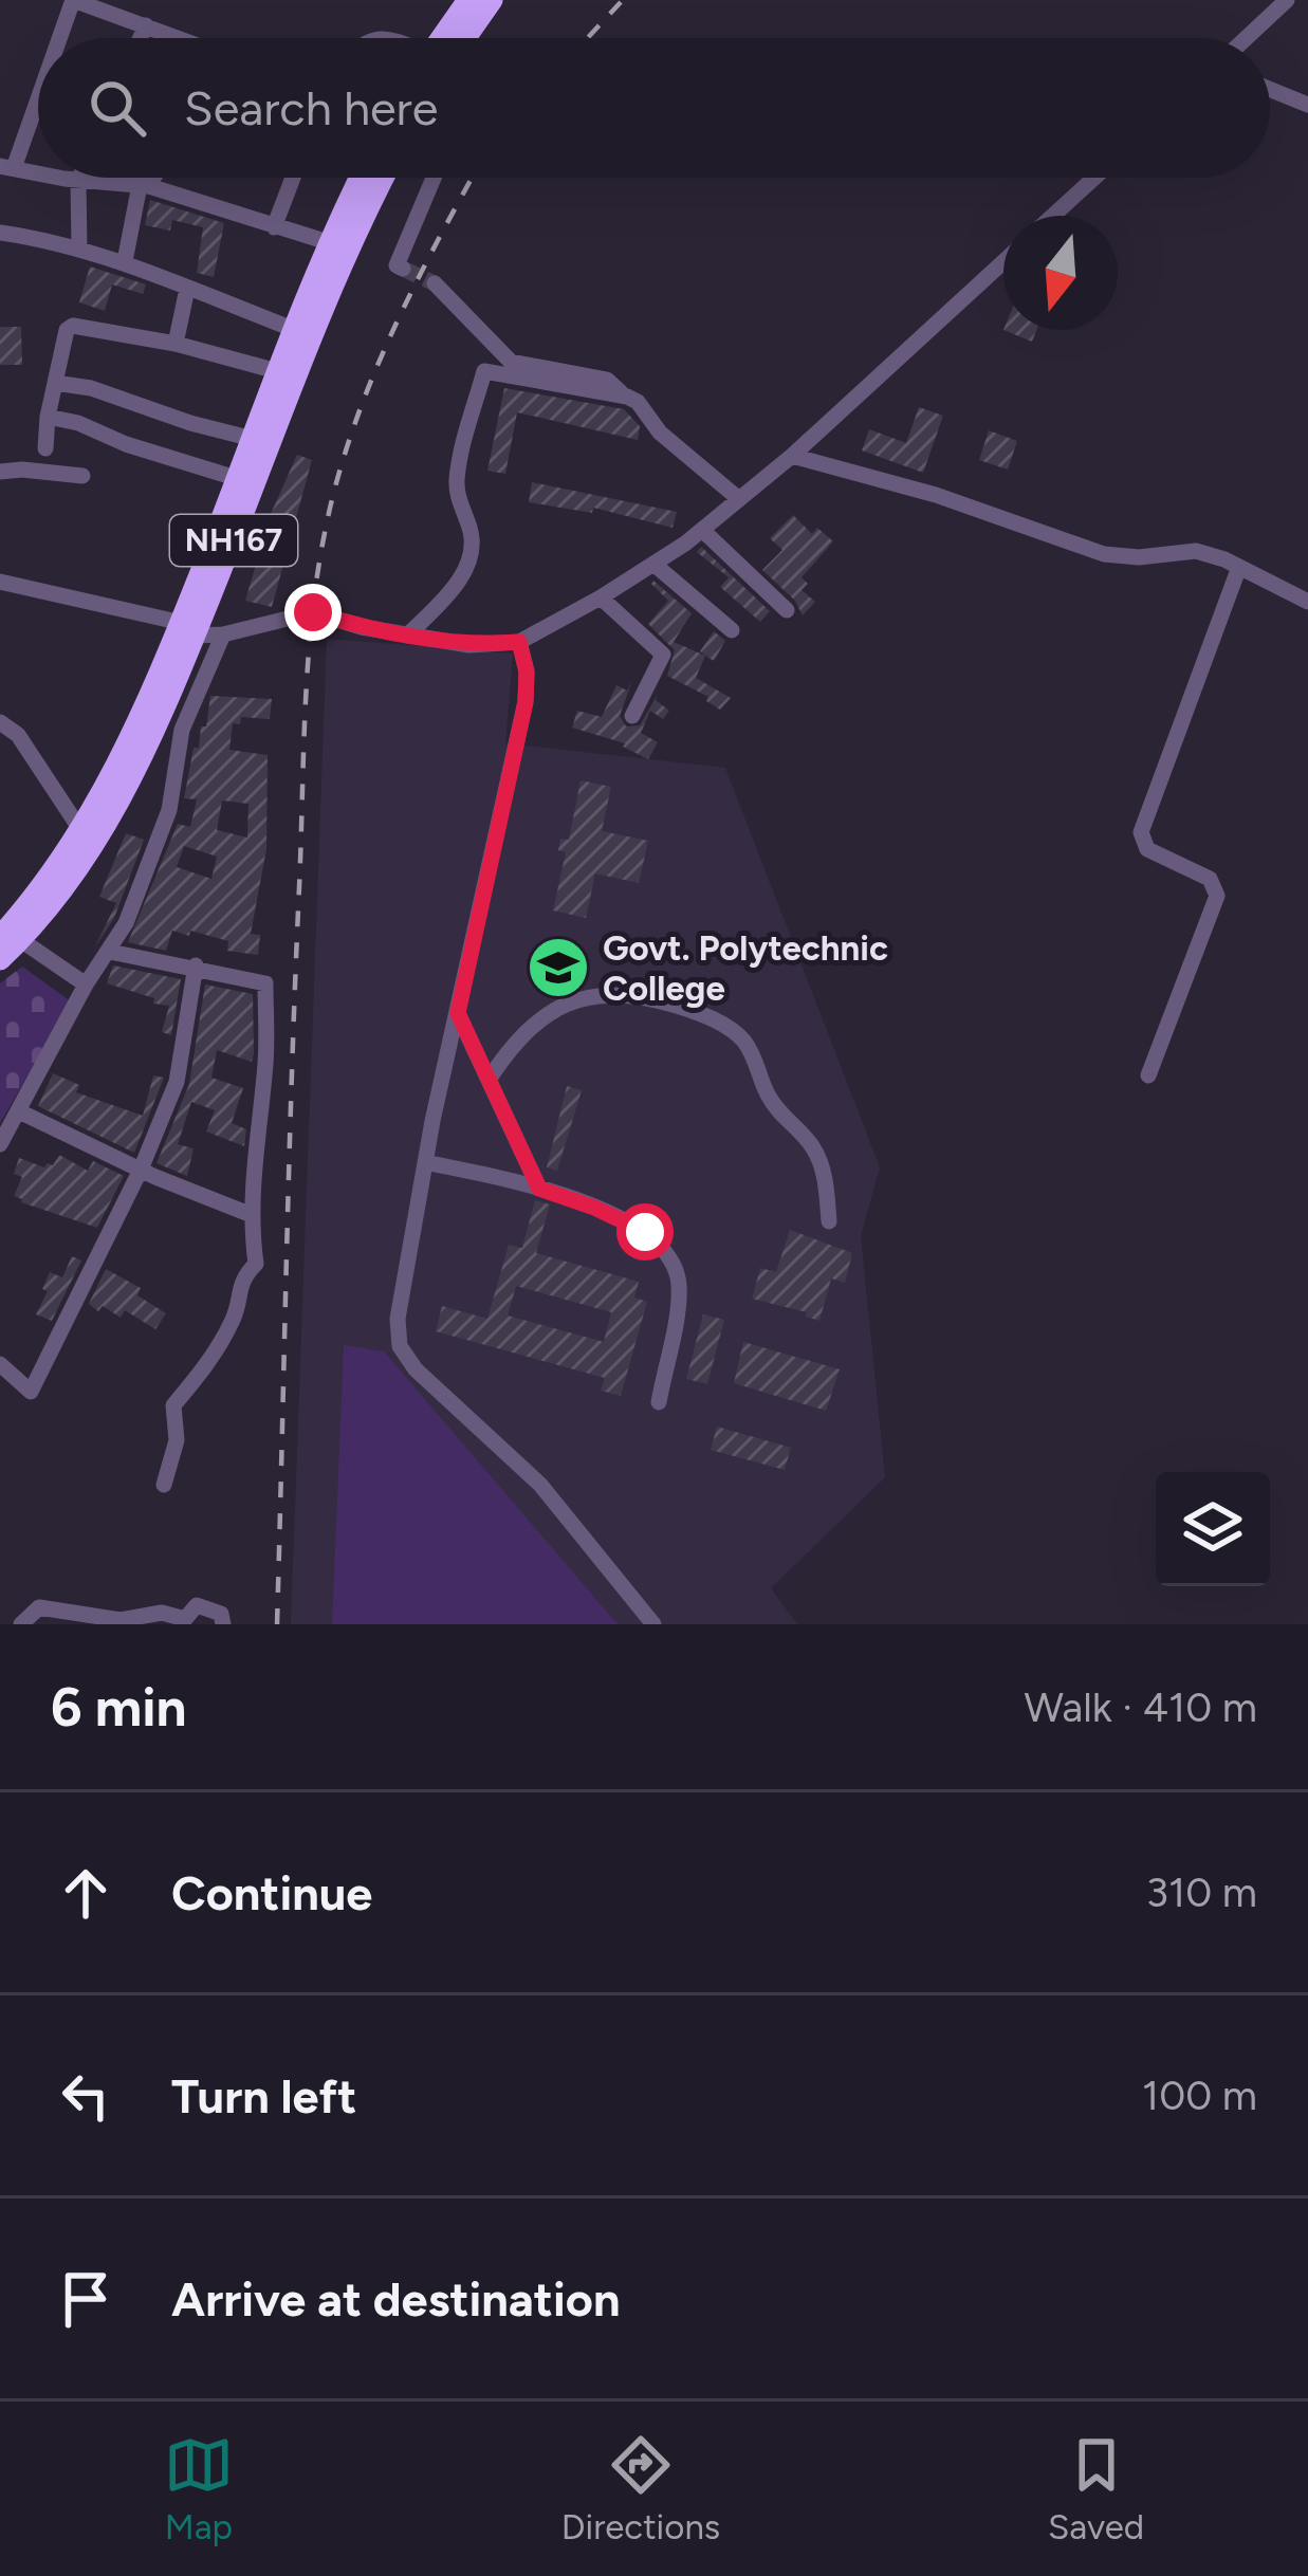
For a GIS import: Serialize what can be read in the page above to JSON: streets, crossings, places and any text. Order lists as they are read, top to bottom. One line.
{"streets":{"highway":["NH167"]},"places":{"school or university":["Govt. Polytechnic College"]},"north":"bottom","page":{"search":"Search here","heading":["6 min","Walk · 410 m"],"list":[["Continue","310 m"],["Turn left","100 m"],"Arrive at destination"],"nav":["Map","Directions","Saved"]}}
